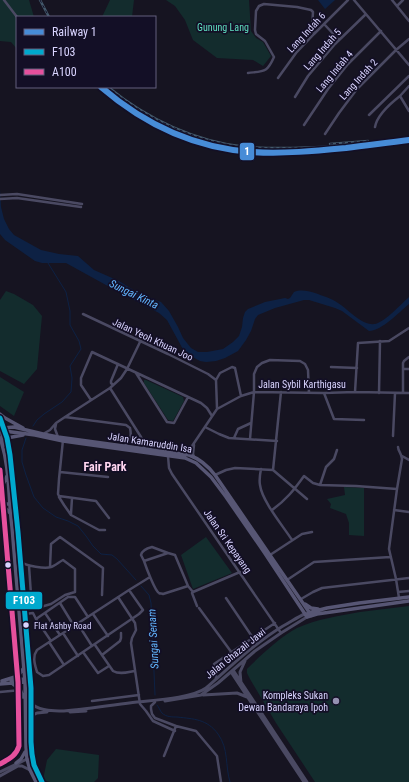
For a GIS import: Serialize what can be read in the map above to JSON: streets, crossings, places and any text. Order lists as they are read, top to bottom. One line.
{"streets":{"main road":["Jalan Kamaruddin Isa","Jalan Ghazali Jawi"],"street":["Lang Indah 6","Lang Indah 5","Lang Indah 4","Lang Indah 2","Jalan Yeoh Khuan Joo","Jalan Sybil Karthigasu","Jalan Sri Kepayang"]},"crossings":[["Jalan Sybil Karthigasu","Jalan Kamaruddin Isa"],["Jalan Kamaruddin Isa","Jalan Sri Kepayang"],["Jalan Kamaruddin Isa","Jalan Ghazali Jawi"],["Jalan Sri Kepayang","Jalan Ghazali Jawi"]],"districts":["Fair Park"],"water":["Sungai Kinta","Sungai Senam"],"parks":["Gunung Lang"],"places":["Flat Ashby Road","Kompleks Sukan Dewan Bandaraya Ipoh"],"lines":["rail line 1","transit line F103","transit line A100"],"legend":["Railway 1","F103","A100"]}
